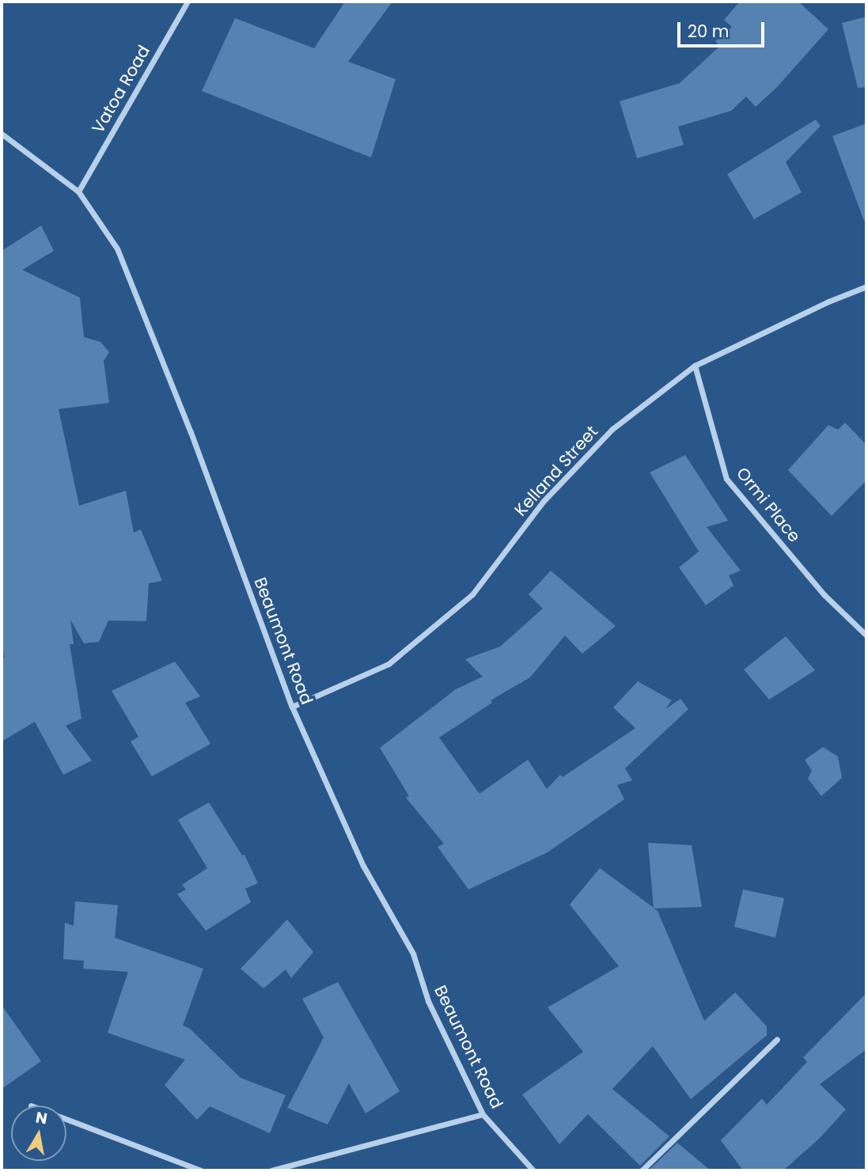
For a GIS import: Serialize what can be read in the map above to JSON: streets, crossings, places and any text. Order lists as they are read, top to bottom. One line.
{"streets":{"street":["Vatoa Road","Kelland Street","Ormi Place","Beaumont Road"]},"crossings":[["Vatoa Road","Beaumont Road"],["Kelland Street","Ormi Place"],["Kelland Street","Beaumont Road"]],"scale_bar":"20 m","north":"top"}
